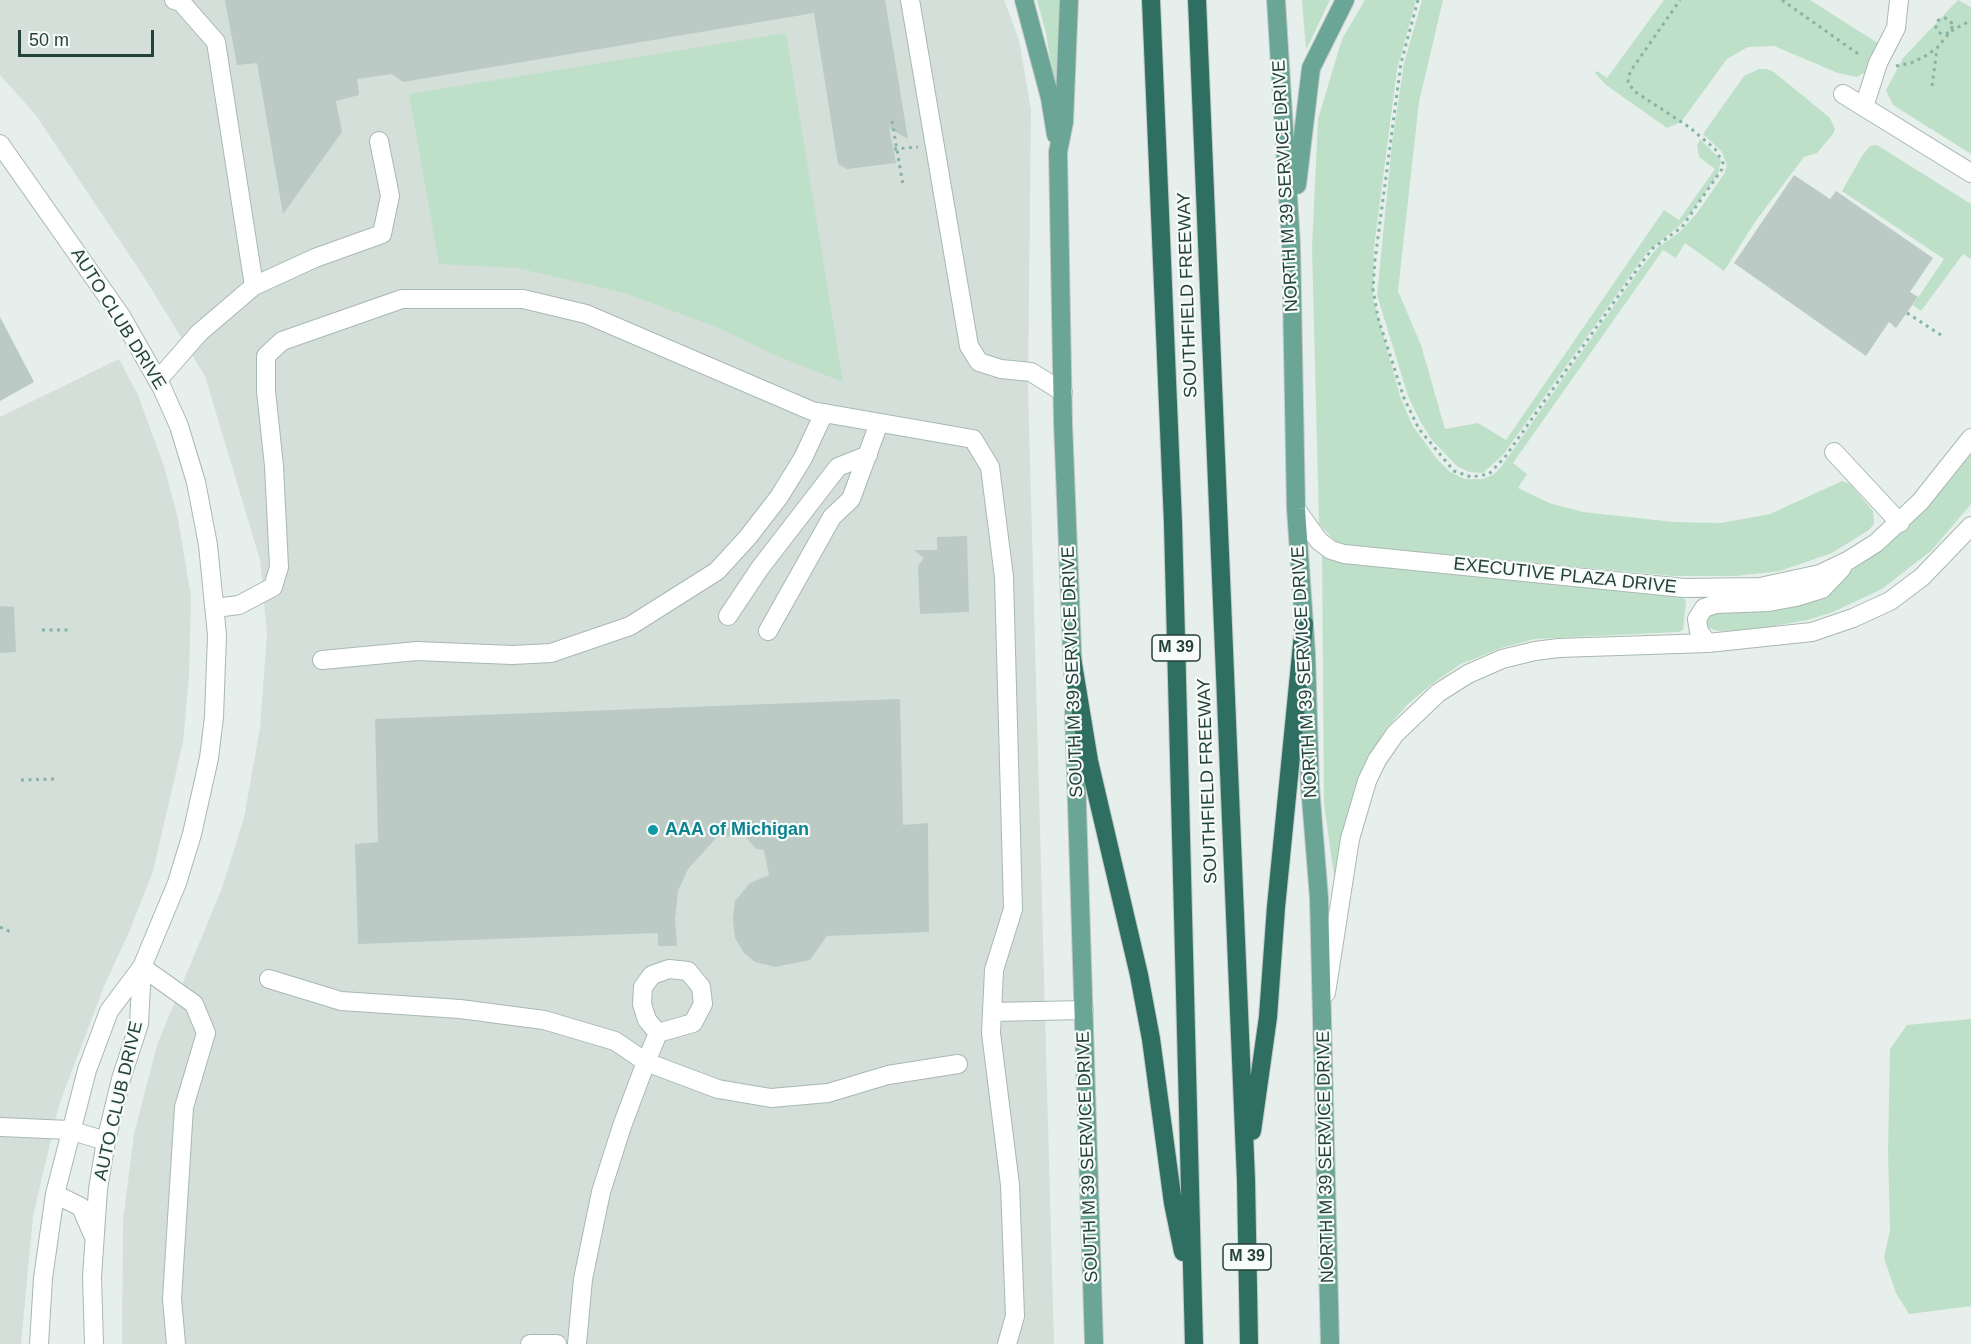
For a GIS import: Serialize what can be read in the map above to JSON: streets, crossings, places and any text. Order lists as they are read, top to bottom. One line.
{"streets":{"highway":["SOUTHFIELD FREEWAY","M 39"],"main road":["NORTH M 39 SERVICE DRIVE","SOUTH M 39 SERVICE DRIVE"],"street":["AUTO CLUB DRIVE","EXECUTIVE PLAZA DRIVE"]},"crossings":[["NORTH M 39 SERVICE DRIVE","EXECUTIVE PLAZA DRIVE"]],"places":["AAA of Michigan"],"scale_bar":"50 m"}
